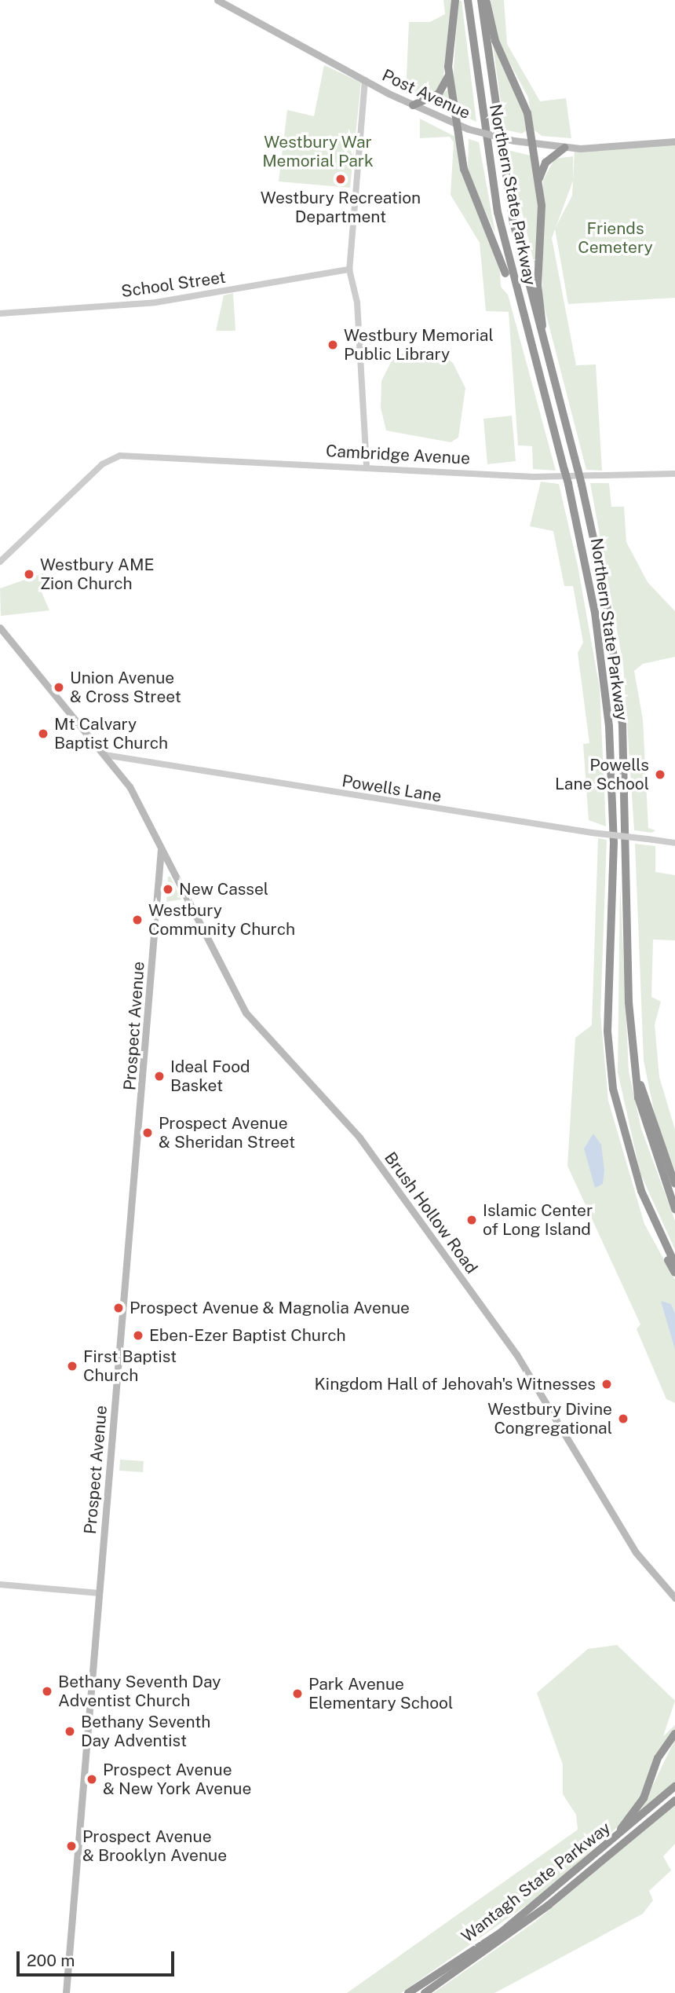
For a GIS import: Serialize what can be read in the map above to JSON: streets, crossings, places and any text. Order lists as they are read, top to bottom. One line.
{"streets":{"highway":["Northern State Parkway","Wantagh State Parkway"],"main road":["Post Avenue","Prospect Avenue","Brush Hollow Road"],"street":["School Street","Cambridge Avenue","Powells Lane"]},"crossings":[["Powells Lane","Brush Hollow Road"],["Prospect Avenue","Brush Hollow Road"]],"parks":["Westbury War Memorial Park","Friends Cemetery"],"places":["Westbury Recreation Department","Westbury Memorial Public Library","Westbury AME Zion Church","Union Avenue & Cross Street","Mt Calvary Baptist Church","Powells Lane School","New Cassel","Westbury Community Church","Ideal Food Basket","Prospect Avenue & Sheridan Street","Islamic Center of Long Island","Prospect Avenue & Magnolia Avenue","Eben-Ezer Baptist Church","First Baptist Church","Kingdom Hall of Jehovah's Witnesses","Westbury Divine Congregational","Bethany Seventh Day Adventist Church","Park Avenue Elementary School","Bethany Seventh Day Adventist","Prospect Avenue & New York Avenue","Prospect Avenue & Brooklyn Avenue"],"scale_bar":"200 m"}
